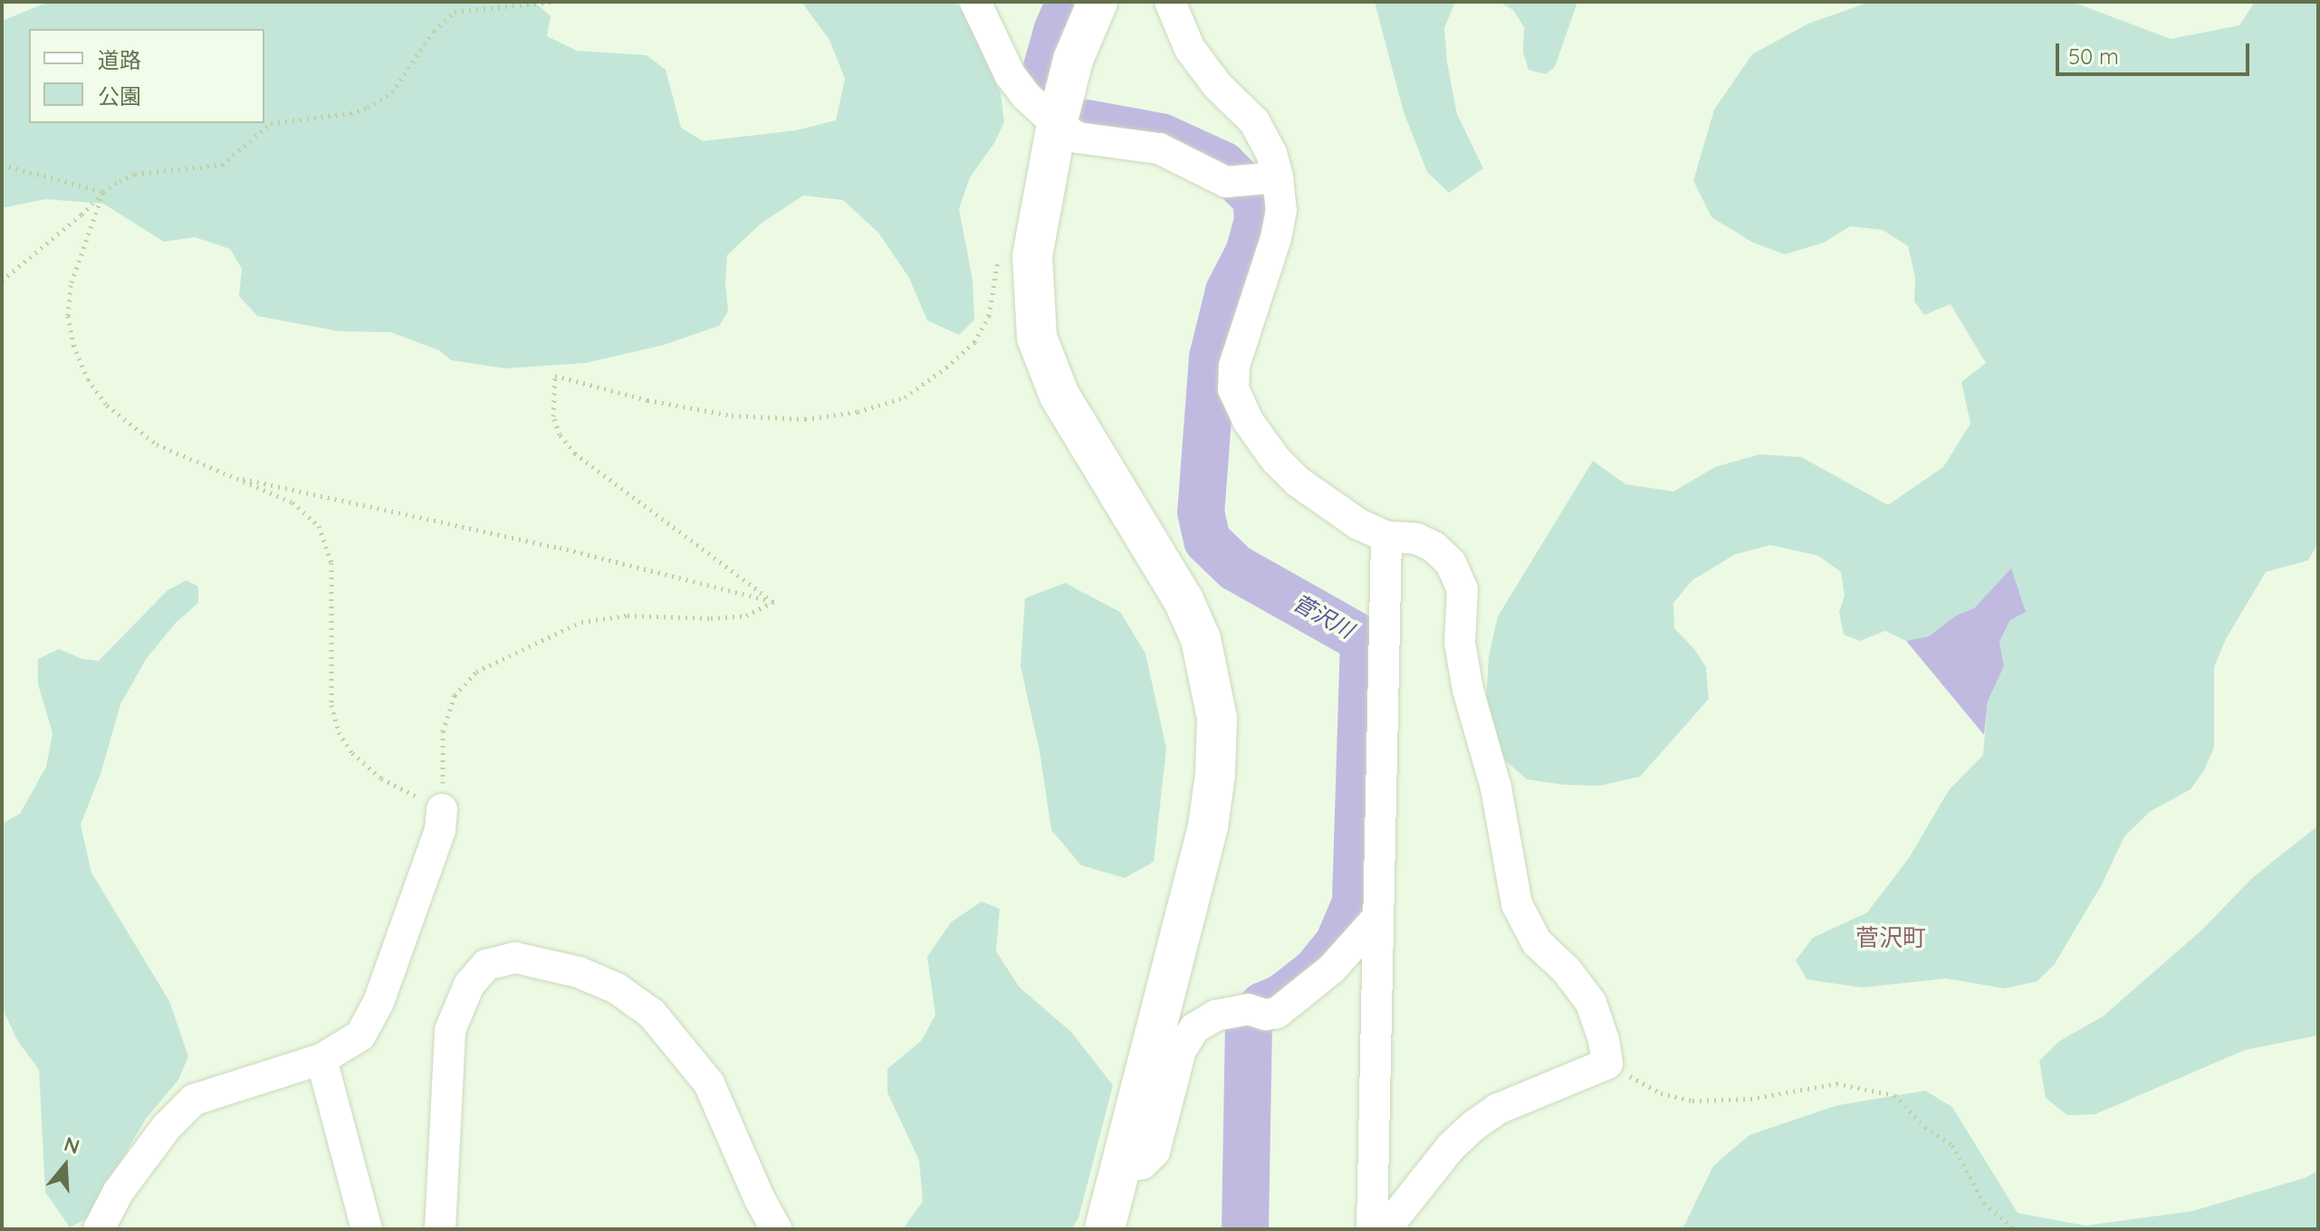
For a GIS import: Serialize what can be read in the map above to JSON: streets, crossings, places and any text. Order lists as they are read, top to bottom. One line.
{"districts":["菅沢町"],"water":["菅沢川"],"legend":["道路","公園"],"scale_bar":"50 m","north":"top"}
